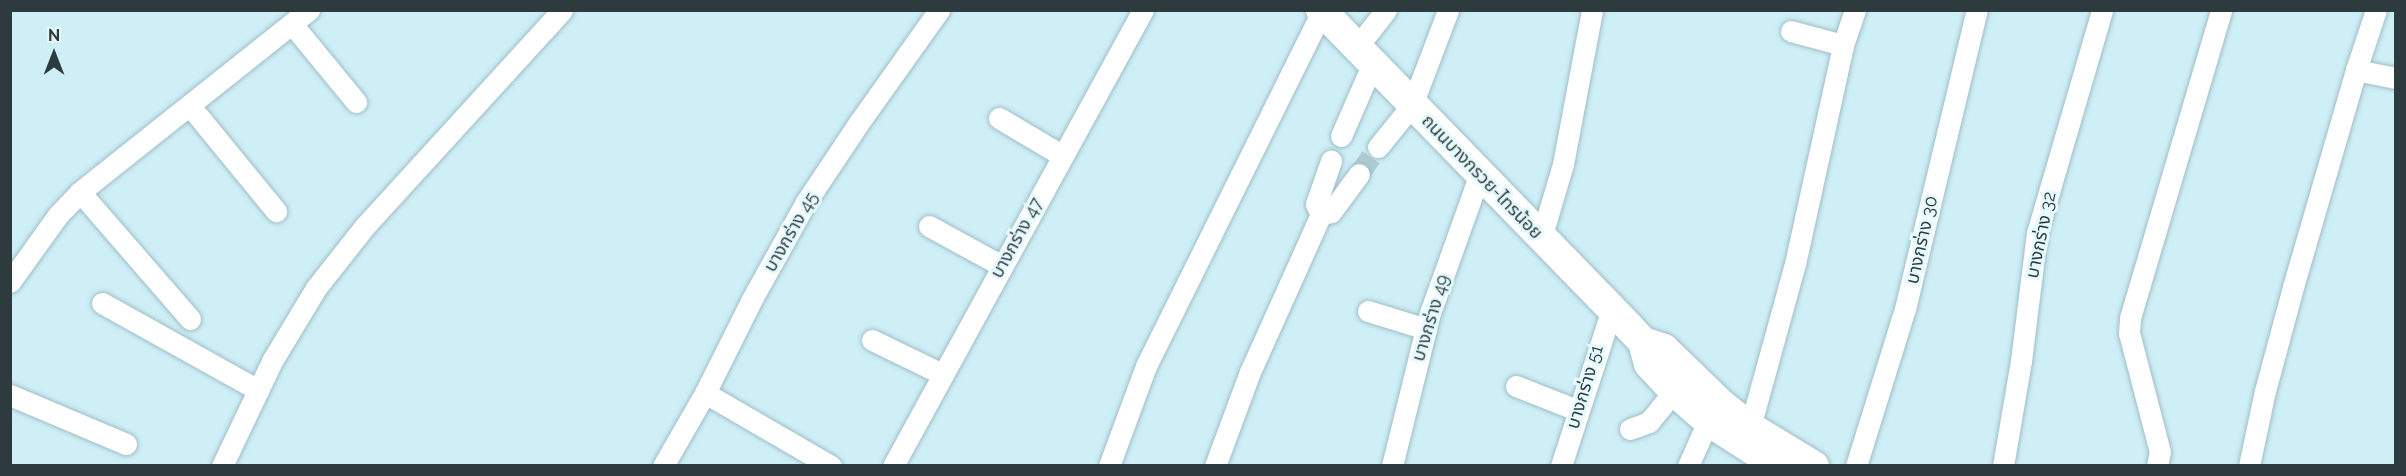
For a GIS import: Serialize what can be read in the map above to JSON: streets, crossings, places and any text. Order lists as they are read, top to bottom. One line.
{"streets":{"main road":["ถนนบางกรวย-ไทรน้อย"],"street":["บางกร่าง 45","บางกร่าง 32","บางกร่าง 47","บางกร่าง 30","บางกร่าง 49","บางกร่าง 51"]},"crossings":[["ถนนบางกรวย-ไทรน้อย","บางกร่าง 49"],["ถนนบางกรวย-ไทรน้อย","บางกร่าง 51"]],"north":"top"}
